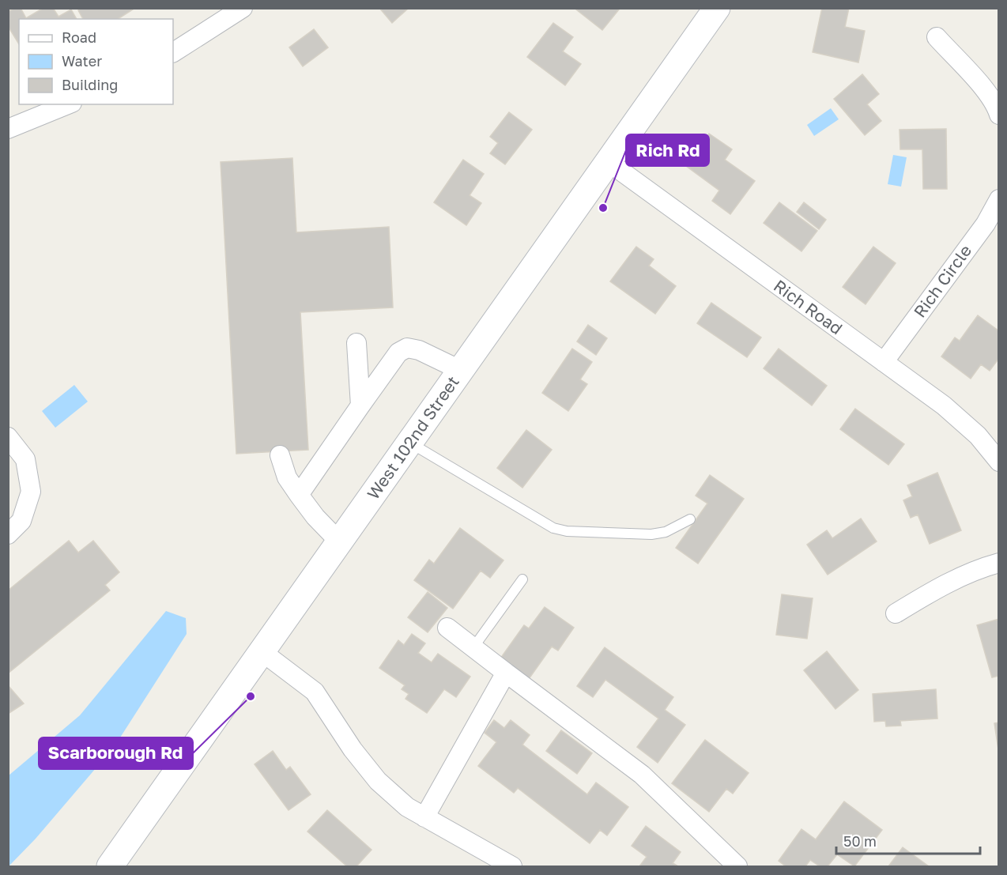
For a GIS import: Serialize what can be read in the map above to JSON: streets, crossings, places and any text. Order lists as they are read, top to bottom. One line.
{"streets":{"street":["Rich Circle","Rich Road","West 102nd Street"]},"crossings":[["Rich Circle","Rich Road"],["Rich Road","West 102nd Street"]],"places":["Rich Rd","Scarborough Rd"],"legend":["Road","Water","Building"],"scale_bar":"50 m"}
